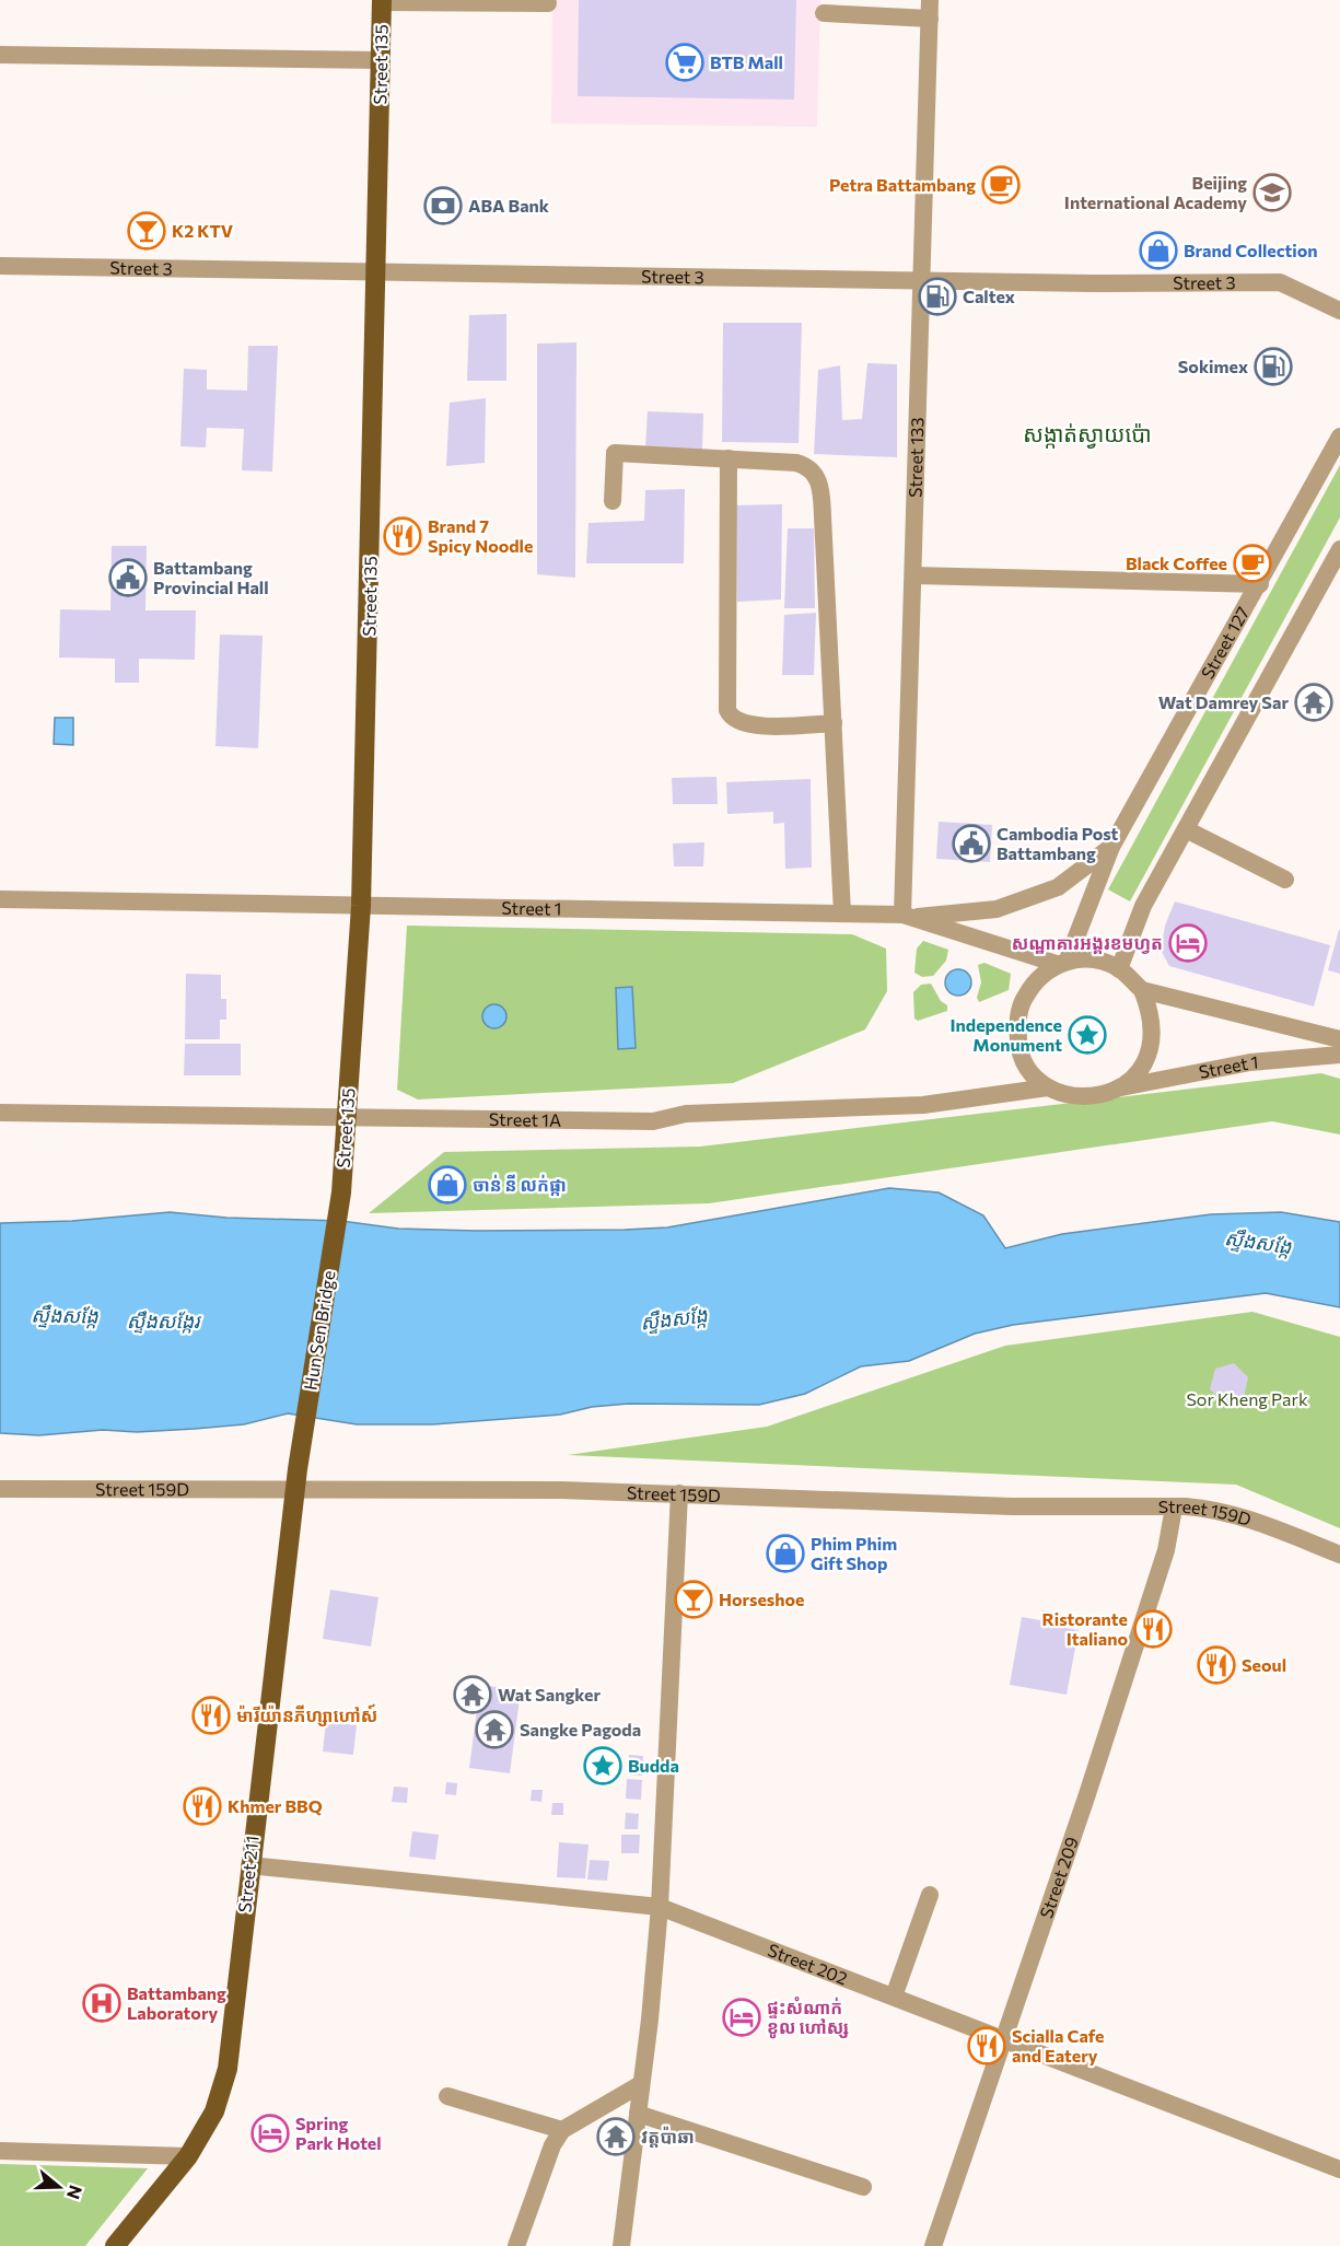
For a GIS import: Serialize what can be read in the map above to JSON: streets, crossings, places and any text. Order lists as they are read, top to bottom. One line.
{"streets":{"main road":["Street 135","Hun Sen Bridge","Street 211"],"street":["Street 3","Street 133","Street 127","Street 1","Street 1A","Street 159D","Street 209","Street 202"]},"crossings":[["Street 135","Street 3"],["Street 135","Street 1"],["Street 135","Street 1A"],["Street 135","Hun Sen Bridge"],["Street 3","Street 133"],["Street 133","Street 1"],["Street 127","Street 1"],["Street 127","Street 1A"],["Street 1","Street 1A"],["Hun Sen Bridge","Street 211"],["Street 159D","Street 211"],["Street 159D","Street 209"],["Street 211","Street 202"],["Street 209","Street 202"]],"districts":["សង្កាត់ស្វាយប៉ោ"],"water":["ស្ទឹងសង្កែ","ស្ទឹងសង្កែរ"],"parks":["Sor Kheng Park"],"places":{"supermarket":["BTB Mall"],"cafe":["Petra Battambang","Black Coffee"],"school or university":["Beijing International Academy"],"bank":["ABA Bank"],"bar":["K2 KTV","Horseshoe"],"shop":["Brand Collection","ចាន់ នី លក់ផ្កា","Phim Phim Gift Shop"],"fuel station":["Caltex","Sokimex"],"restaurant":["Brand 7 Spicy Noodle","Ristorante Italiano","Seoul","ម៉ារីយ៉ានភីហ្សាហៅស៍","Khmer BBQ","Scialla Cafe and Eatery"],"public building":["Battambang Provincial Hall","Cambodia Post Battambang"],"temple":["Wat Damrey Sar","Wat Sangker","Sangke Pagoda","វត្តប៉ាឆា"],"hotel":["សណ្ឋាគារអង្គរខមហ្វត","ផ្ទះសំណាក់ ខូល ហៅស្ស","Spring Park Hotel"],"place":["Independence Monument","Budda"],"hospital":["Battambang Laboratory"]},"north":"right"}
